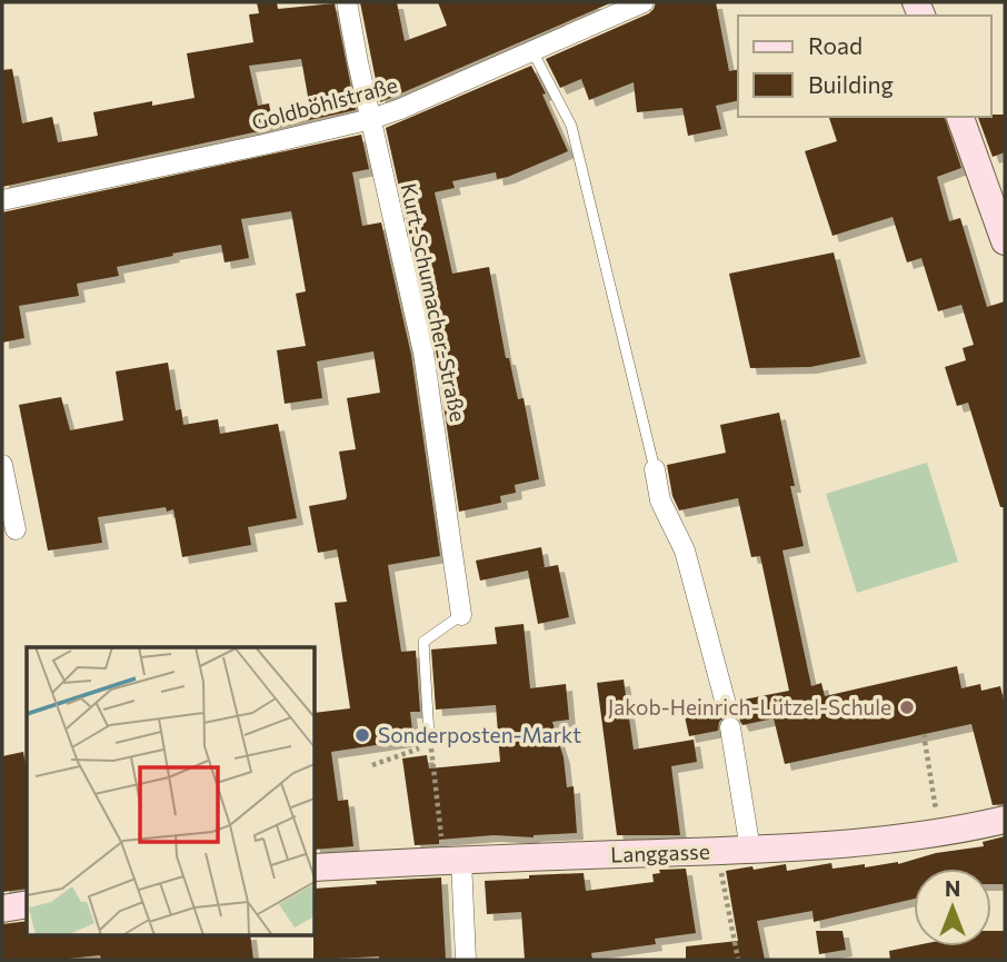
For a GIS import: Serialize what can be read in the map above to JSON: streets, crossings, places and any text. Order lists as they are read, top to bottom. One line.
{"streets":{"main road":["Langgasse"],"street":["Goldböhlstraße","Kurt-Schumacher-Straße"]},"crossings":[["Goldböhlstraße","Kurt-Schumacher-Straße"]],"places":["Jakob-Heinrich-Lützel-Schule","Sonderposten-Markt"],"legend":["Road","Building"],"north":"top"}
